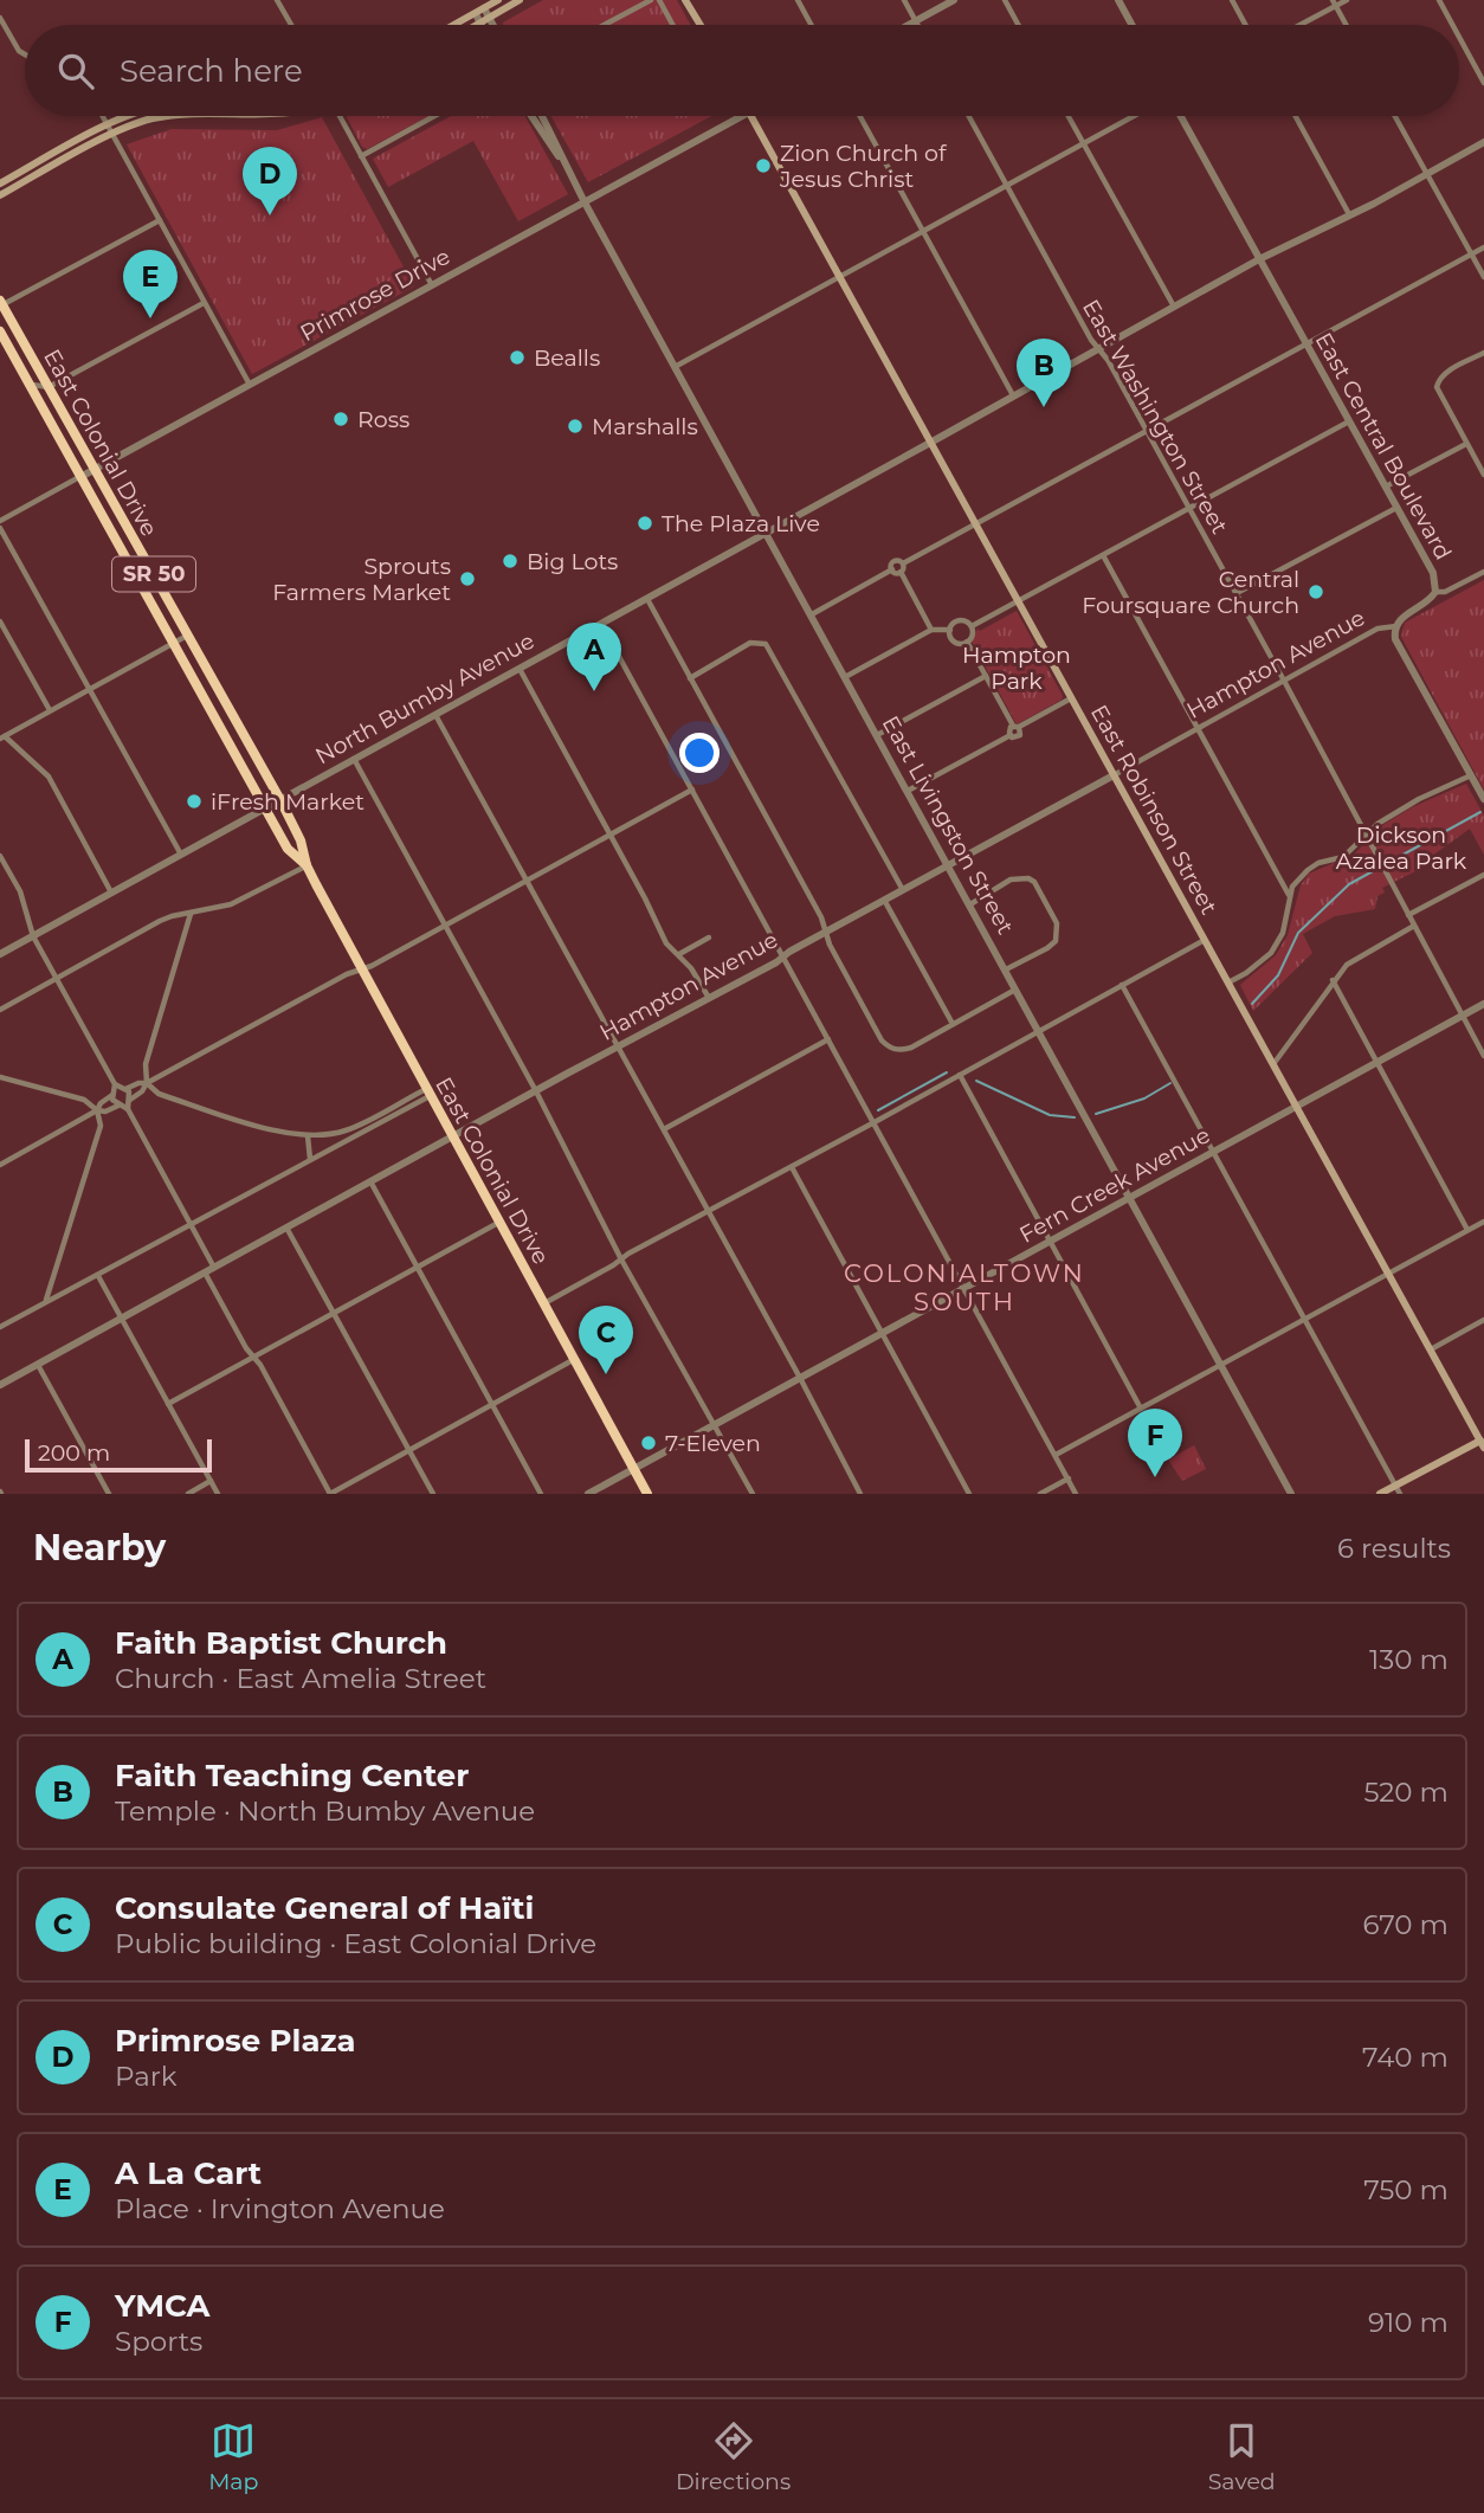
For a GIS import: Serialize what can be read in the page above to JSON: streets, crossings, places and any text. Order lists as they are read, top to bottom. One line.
{"streets":{"highway":["East Colonial Drive","SR 50"],"main road":["East Robinson Street"],"street":["Primrose Drive","East Washington Street","East Central Boulevard","Hampton Avenue","North Bumby Avenue","East Livingston Street","Fern Creek Avenue"]},"crossings":[["Primrose Drive","East Colonial Drive"],["Primrose Drive","East Livingston Street"],["East Washington Street","Hampton Avenue"],["East Washington Street","North Bumby Avenue"],["East Washington Street","Fern Creek Avenue"],["East Colonial Drive","Hampton Avenue"],["East Colonial Drive","North Bumby Avenue"],["East Colonial Drive","Fern Creek Avenue"],["East Central Boulevard","Hampton Avenue"],["East Central Boulevard","North Bumby Avenue"],["Hampton Avenue","East Robinson Street"],["Hampton Avenue","East Livingston Street"],["North Bumby Avenue","East Robinson Street"],["North Bumby Avenue","East Livingston Street"],["East Robinson Street","Fern Creek Avenue"],["East Livingston Street","Fern Creek Avenue"]],"districts":["COLONIALTOWN SOUTH"],"parks":["Hampton Park","Dickson Azalea Park"],"places":["Zion Church of Jesus Christ","Bealls","Ross","Marshalls","The Plaza Live","Big Lots","Sprouts Farmers Market","Central Foursquare Church","iFresh Market","7-Eleven"],"scale_bar":"200 m","page":{"search":"Search here","pins":["D","E","B","A","C","F"],"scale":"200 m","heading":["Nearby","6 results"],"list":[{"mark":"A","name":"Faith Baptist Church","note":"Church · East Amelia Street","value":"130 m"},{"mark":"B","name":"Faith Teaching Center","note":"Temple · North Bumby Avenue","value":"520 m"},{"mark":"C","name":"Consulate General of Haïti","note":"Public building · East Colonial Drive","value":"670 m"},{"mark":"D","name":"Primrose Plaza","note":"Park","value":"740 m"},{"mark":"E","name":"A La Cart","note":"Place · Irvington Avenue","value":"750 m"},{"mark":"F","name":"YMCA","note":"Sports","value":"910 m"}],"nav":["Map","Directions","Saved"]}}
